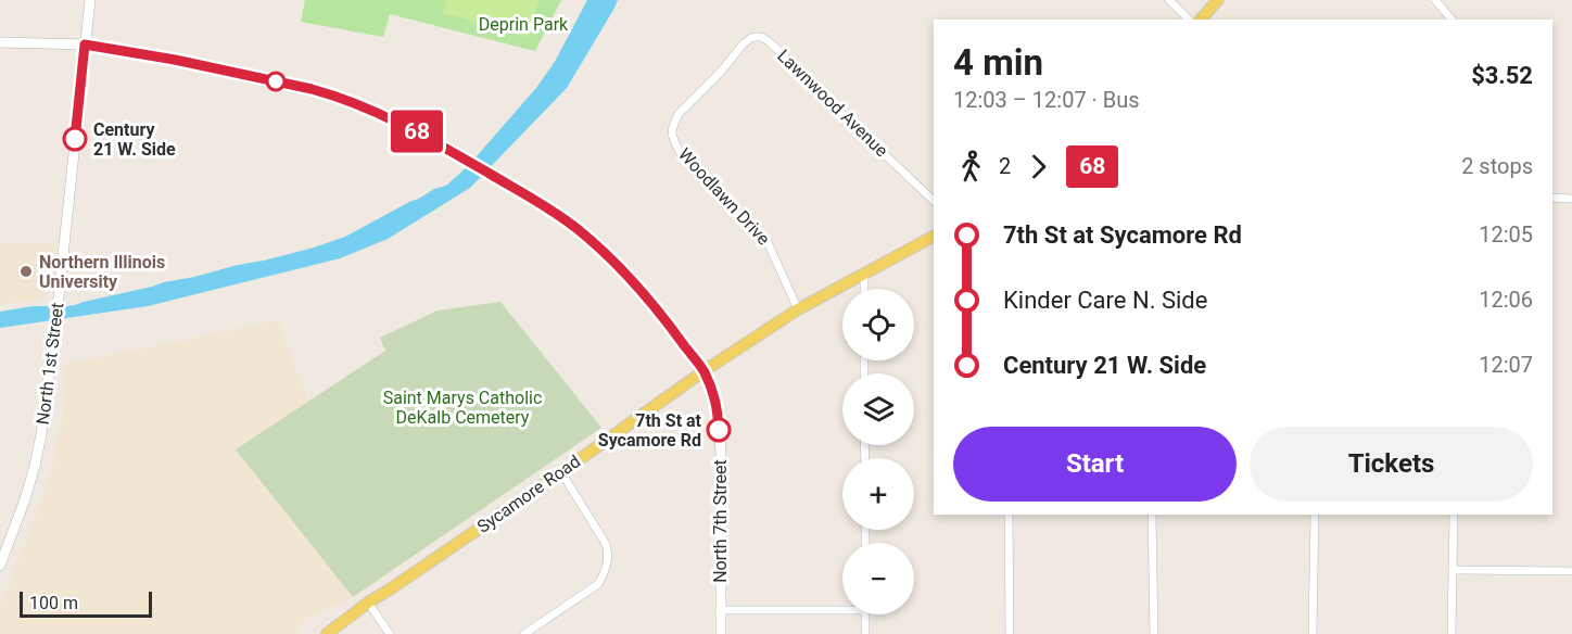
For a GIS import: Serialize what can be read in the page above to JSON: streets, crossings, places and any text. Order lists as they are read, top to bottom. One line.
{"streets":{"main road":["Sycamore Road"],"street":["Lawnwood Avenue","Woodlawn Drive","North 1st Street","North 7th Street"]},"crossings":[["Lawnwood Avenue","Woodlawn Drive"],["Woodlawn Drive","Sycamore Road"],["North 1st Street","North 7th Street"],["Sycamore Road","North 7th Street"]],"parks":["Deprin Park","Saint Marys Catholic DeKalb Cemetery"],"places":["Century 21 W. Side","Northern Illinois University","7th St at Sycamore Rd"],"lines":["bus line 68"],"scale_bar":"100 m","page":{"on_map":"68","heading":["4 min","12:03 – 12:07 · Bus","$3.52"],"legs":["2","68","2 stops"],"list":[{"name":"7th St at Sycamore Rd","value":"12:05"},{"name":"Kinder Care N. Side","value":"12:06"},{"name":"Century 21 W. Side","value":"12:07"}],"map_buttons":["+","−"],"buttons":["Start","Tickets"],"scale":"100 m"}}
